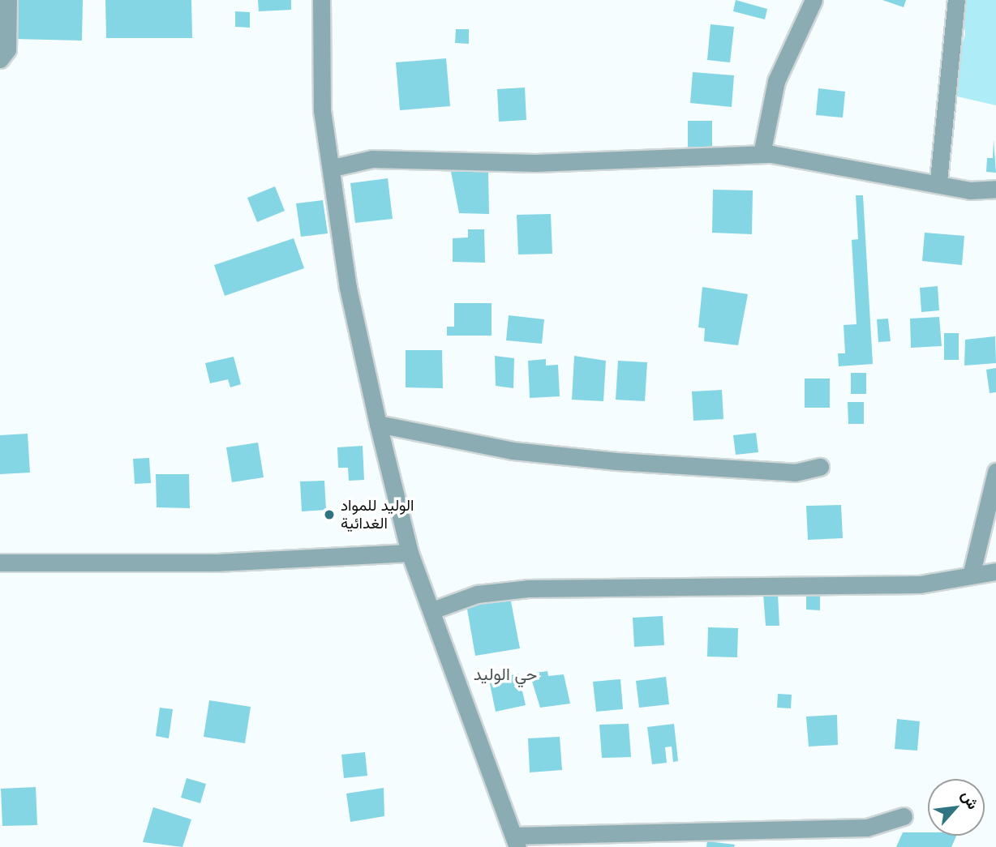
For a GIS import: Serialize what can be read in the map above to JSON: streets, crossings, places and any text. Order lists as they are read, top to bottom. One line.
{"districts":["حي الوليد"],"places":["الوليد للمواد الغدائية"],"north":"top right"}
